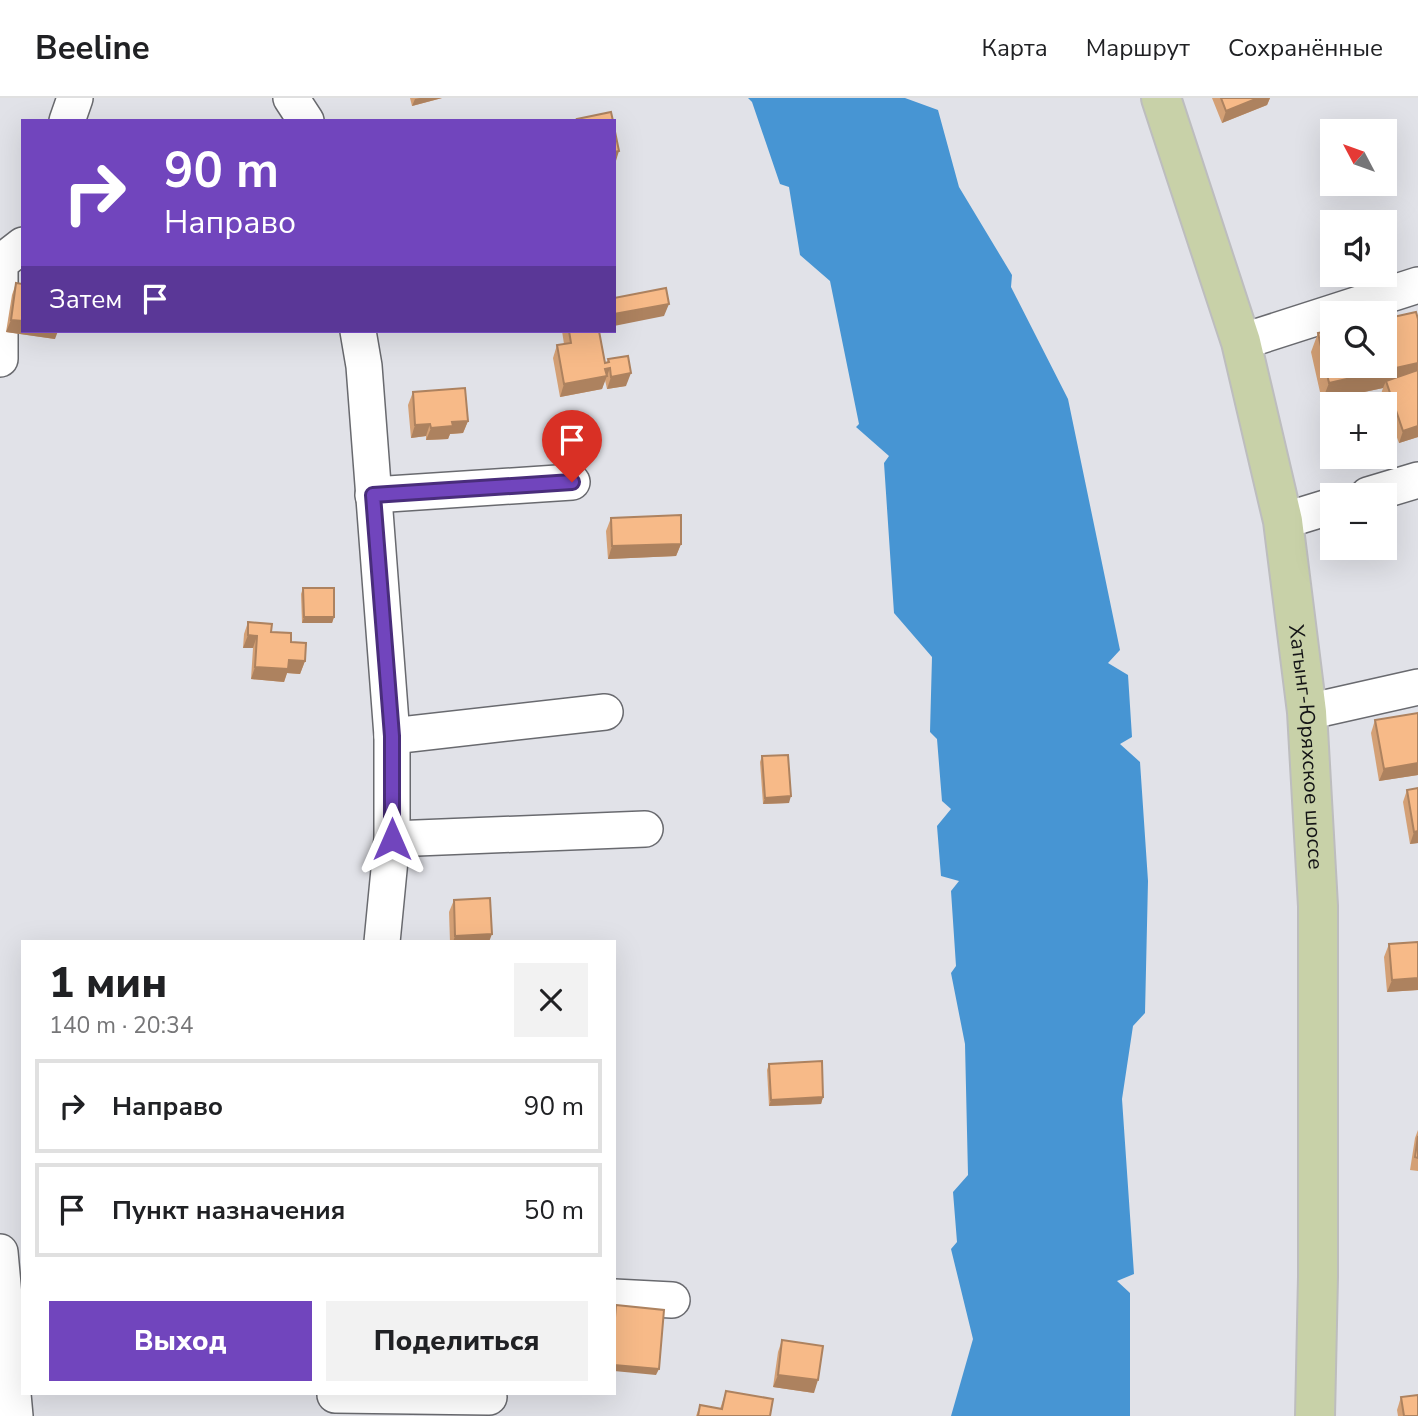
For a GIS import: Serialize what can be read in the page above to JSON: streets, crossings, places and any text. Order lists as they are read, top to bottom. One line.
{"streets":{"main road":["Хатынг-Юряхское шоссе"]},"north":"top left","page":{"header":"Beeline","nav":["Карта","Маршрут","Сохранённые"],"map_buttons":["+","−"],"turn":["90 m","Направо"],"then":"Затем","heading":["1 мин","140 m · 20:34"],"list":[{"name":"Направо","value":"90 m"},{"name":"Пункт назначения","value":"50 m"}],"buttons":["Выход","Поделиться"]}}
